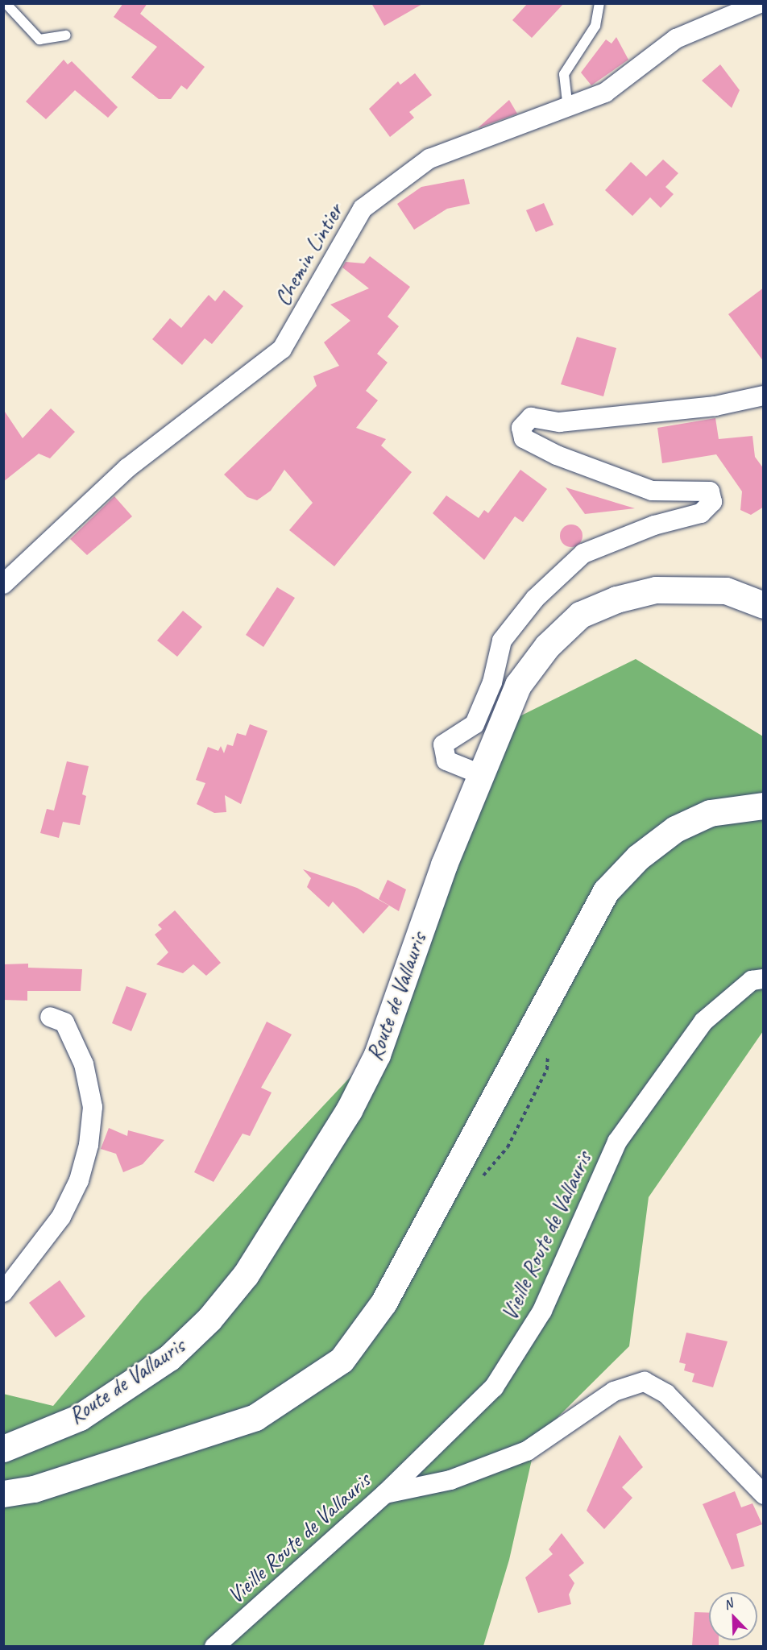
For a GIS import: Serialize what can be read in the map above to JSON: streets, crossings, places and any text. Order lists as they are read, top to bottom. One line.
{"streets":{"main road":["Route de Vallauris"],"street":["Chemin Lintier","Vieille Route de Vallauris"]},"north":"top left"}
